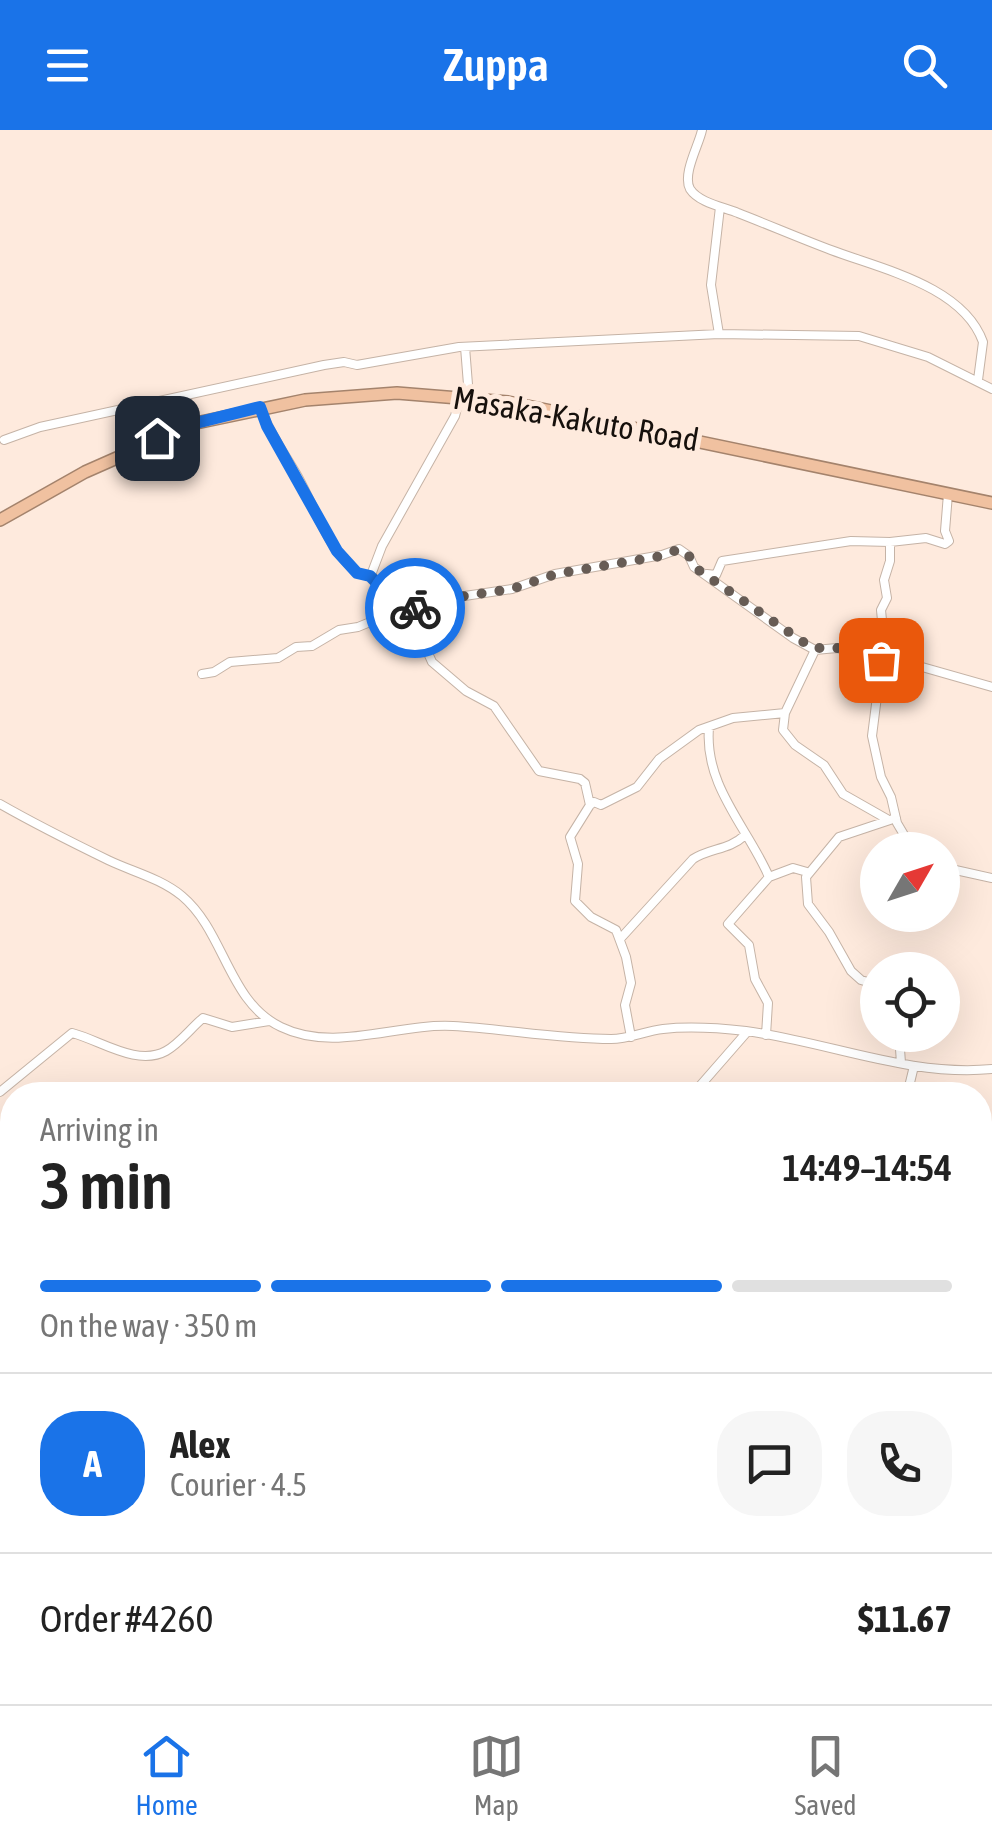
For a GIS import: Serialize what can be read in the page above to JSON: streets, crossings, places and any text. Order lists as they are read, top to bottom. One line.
{"streets":{"highway":["Masaka-Kakuto Road"]},"north":"top right","page":{"header":"Zuppa","heading":["3 min","Arriving in","14:49–14:54"],"panel":["Alex","Courier · 4.5","Order #4260","$11.67"],"bar":"On the way · 350 m","round":"A","tabs":["Home","Map","Saved"]}}
